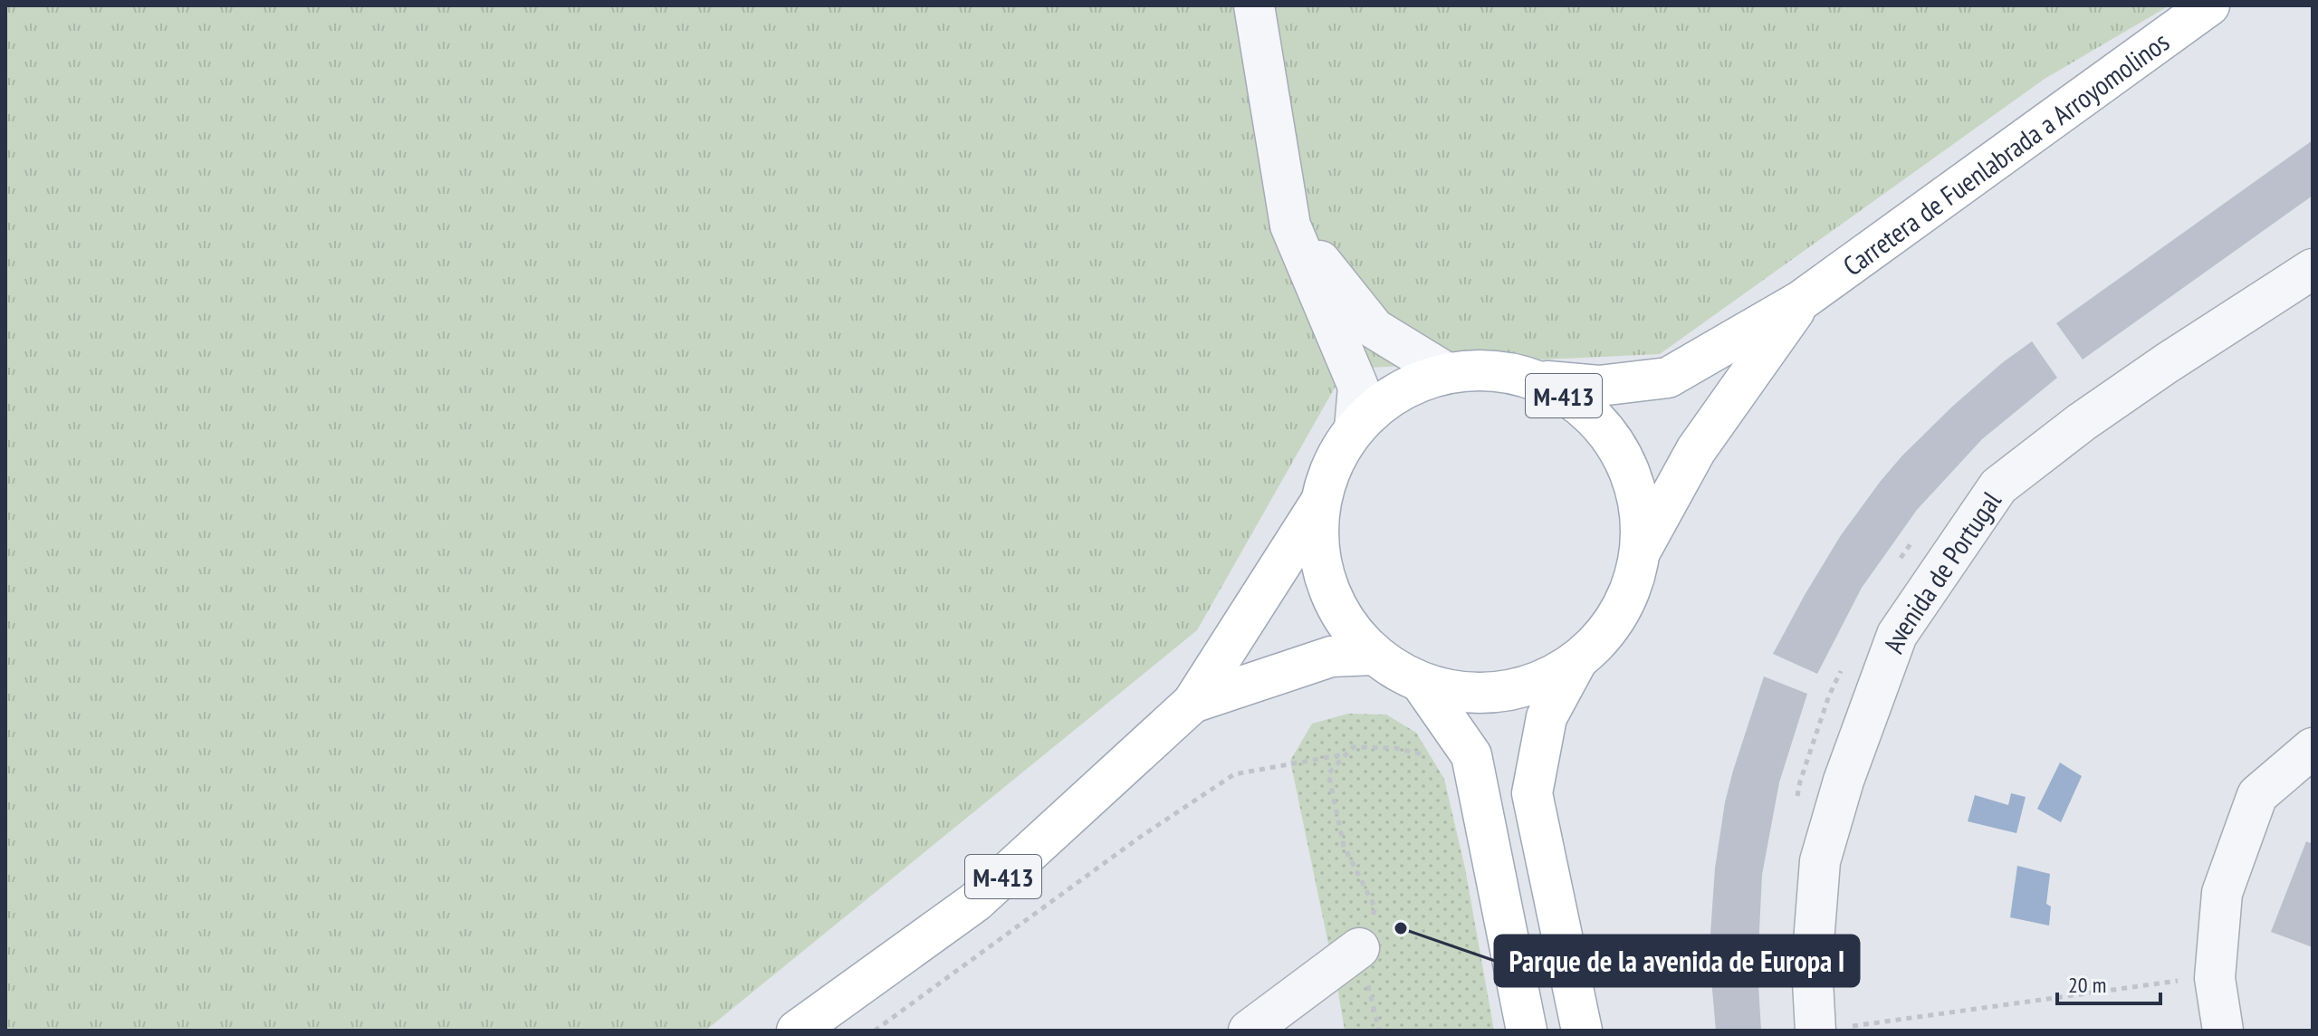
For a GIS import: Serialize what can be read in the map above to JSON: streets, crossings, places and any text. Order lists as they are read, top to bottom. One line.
{"streets":{"main road":["Carretera de Fuenlabrada a Arroyomolinos","M-413"],"street":["Avenida de Portugal"]},"crossings":[["Carretera de Fuenlabrada a Arroyomolinos","M-413"]],"places":["Parque de la avenida de Europa I"],"scale_bar":"20 m"}
